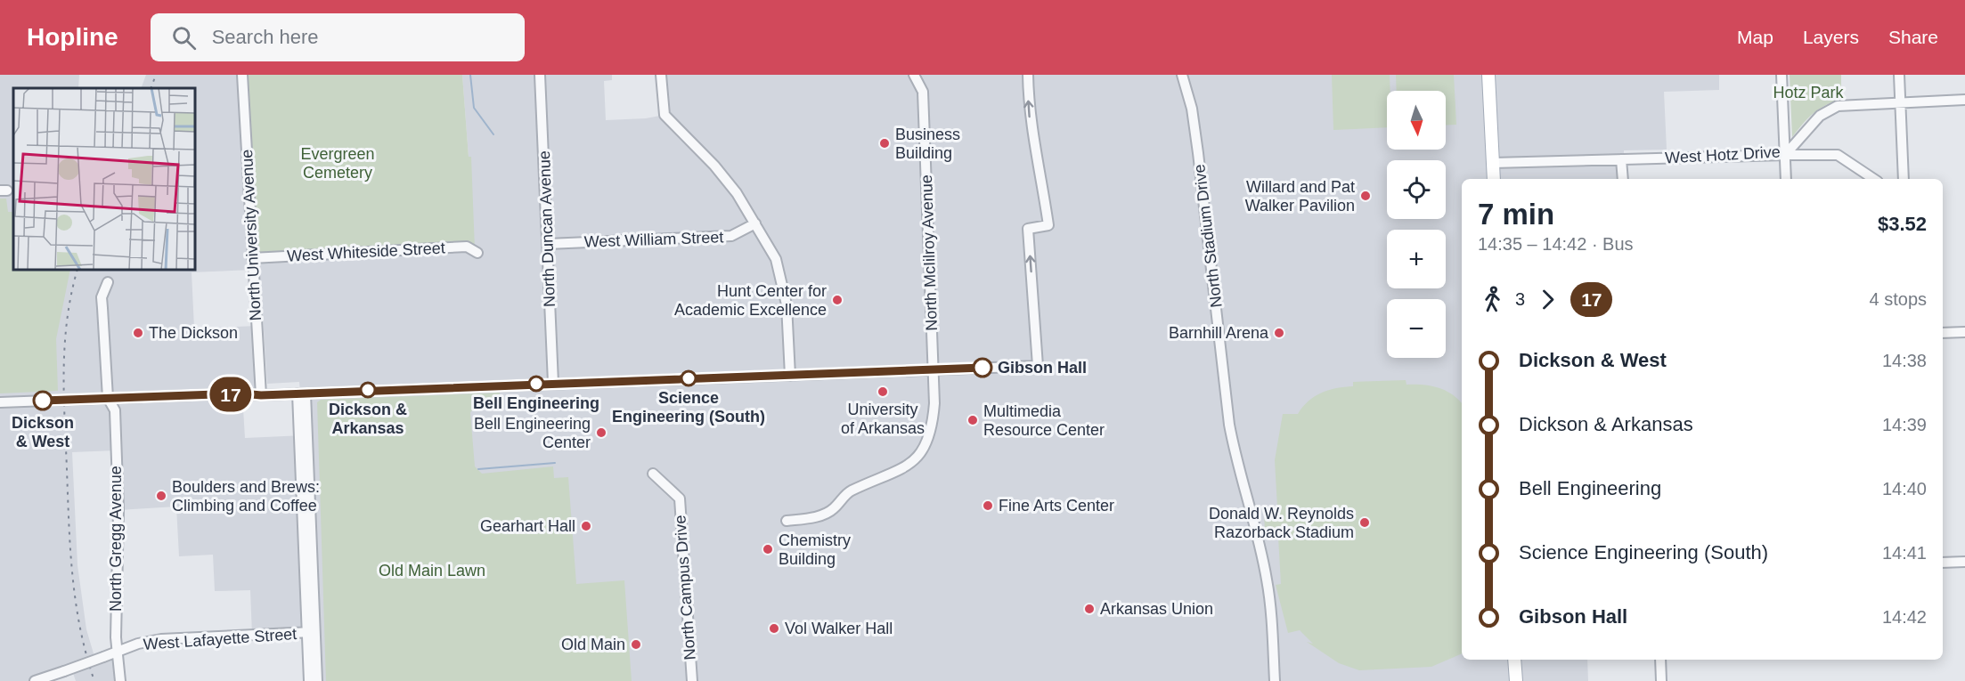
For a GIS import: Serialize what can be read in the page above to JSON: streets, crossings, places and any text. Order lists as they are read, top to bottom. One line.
{"streets":{"street":["West Hotz Drive","North Duncan Avenue","North University Avenue","North Stadium Drive","West William Street","West Whiteside Street","North McIilroy Avenue","North Gregg Avenue","North Campus Drive","West Lafayette Street"]},"crossings":[["North Duncan Avenue","West William Street"],["North University Avenue","West Whiteside Street"],["North Gregg Avenue","West Lafayette Street"]],"parks":["Hotz Park","Evergreen Cemetery","Old Main Lawn"],"places":["Business Building","Willard and Pat Walker Pavilion","Hunt Center for Academic Excellence","The Dickson","Barnhill Arena","Gibson Hall","Science Engineering (South)","Bell Engineering","Dickson & Arkansas","University of Arkansas","Dickson & West","Multimedia Resource Center","Bell Engineering Center","Boulders and Brews: Climbing and Coffee","Fine Arts Center","Donald W. Reynolds Razorback Stadium","Gearhart Hall","Chemistry Building","Arkansas Union","Vol Walker Hall","Old Main"],"lines":["bus line 17"],"north":"bottom","page":{"header":"Hopline","search":"Search here","nav":["Map","Layers","Share"],"on_map":"17","map_buttons":["+","−"],"heading":["7 min","14:35 – 14:42 · Bus","$3.52"],"legs":["3","17","4 stops"],"list":[{"name":"Dickson & West","value":"14:38"},{"name":"Dickson & Arkansas","value":"14:39"},{"name":"Bell Engineering","value":"14:40"},{"name":"Science Engineering (South)","value":"14:41"},{"name":"Gibson Hall","value":"14:42"}]}}
